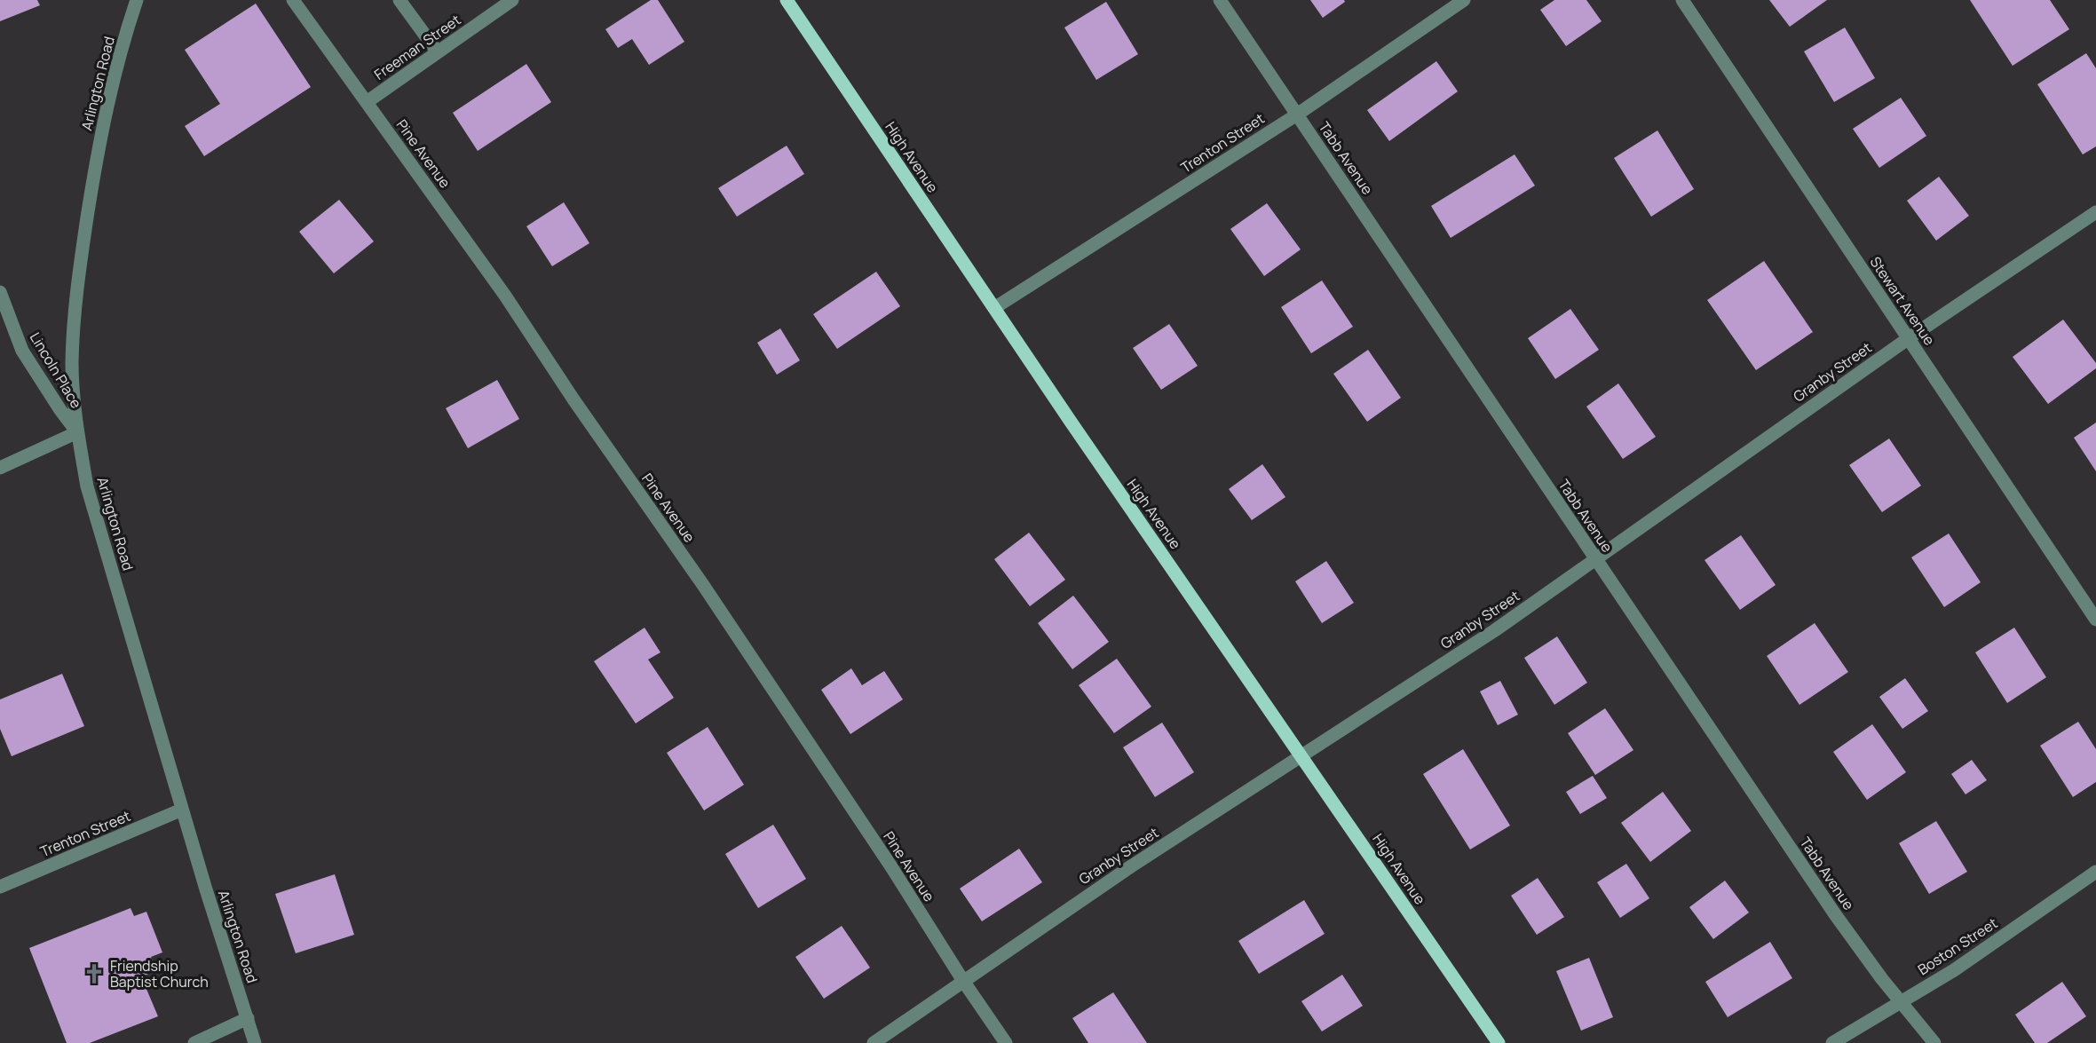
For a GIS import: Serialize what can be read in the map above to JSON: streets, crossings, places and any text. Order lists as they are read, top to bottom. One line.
{"streets":{"main road":["High Avenue"],"street":["Freeman Street","Arlington Road","Trenton Street","Pine Avenue","Tabb Avenue","Stewart Avenue","Lincoln Place","Granby Street","Boston Street"]},"crossings":[["Freeman Street","Pine Avenue"],["Arlington Road","Trenton Street"],["Arlington Road","Lincoln Place"],["Trenton Street","High Avenue"],["Trenton Street","Tabb Avenue"],["Pine Avenue","Granby Street"],["High Avenue","Granby Street"],["Tabb Avenue","Granby Street"],["Tabb Avenue","Boston Street"],["Stewart Avenue","Granby Street"]],"places":{"church":["Friendship Baptist Church"]}}
